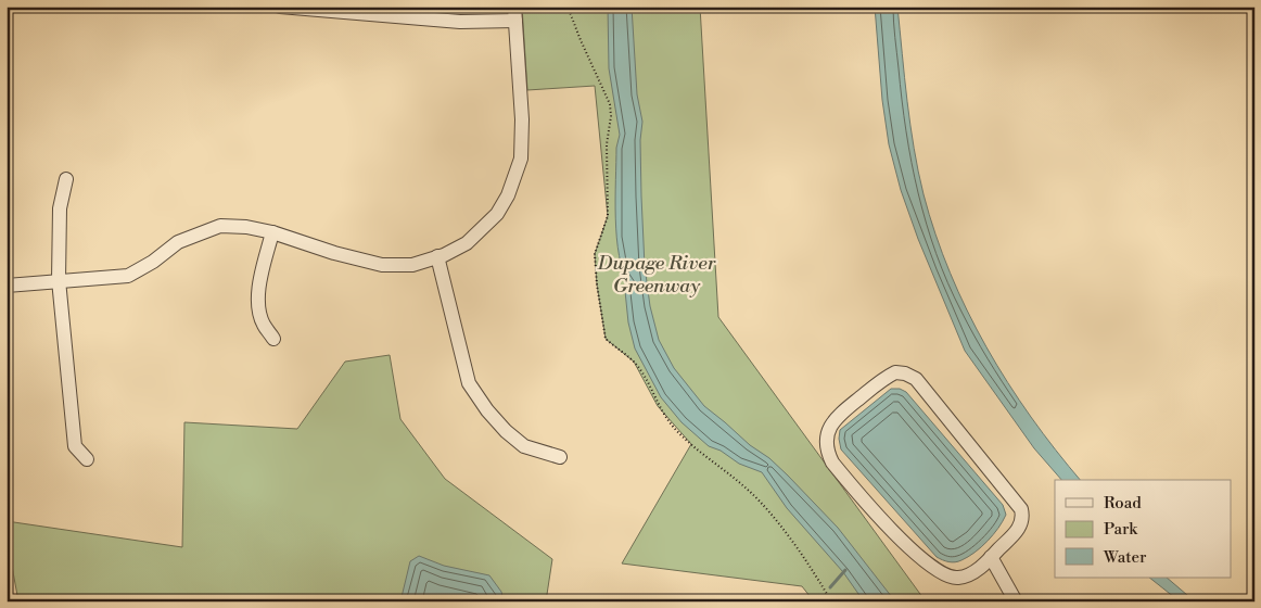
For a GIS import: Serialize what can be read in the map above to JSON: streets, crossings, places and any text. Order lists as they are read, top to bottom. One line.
{"parks":["Dupage River Greenway"],"legend":["Road","Park","Water"]}
